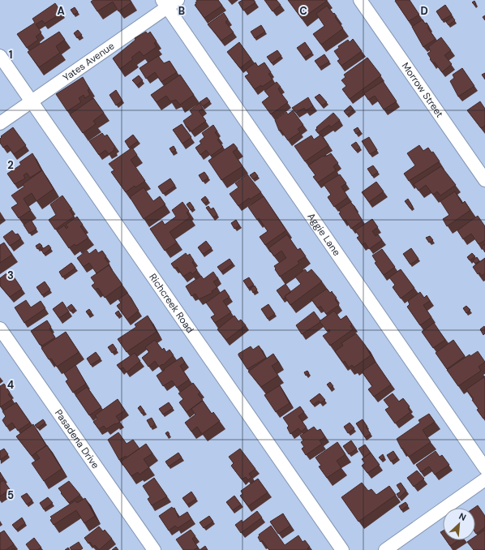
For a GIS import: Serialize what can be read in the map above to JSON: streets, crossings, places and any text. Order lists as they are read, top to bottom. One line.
{"streets":{"street":["Yates Avenue","Morrow Street","Aggie Lane","Richcreek Road","Pasadena Drive"]},"crossings":[["Yates Avenue","Aggie Lane"],["Yates Avenue","Richcreek Road"]],"north":"top right","grid":{"columns":["A","B","C","D"],"rows":["1","2","3","4","5"]}}
